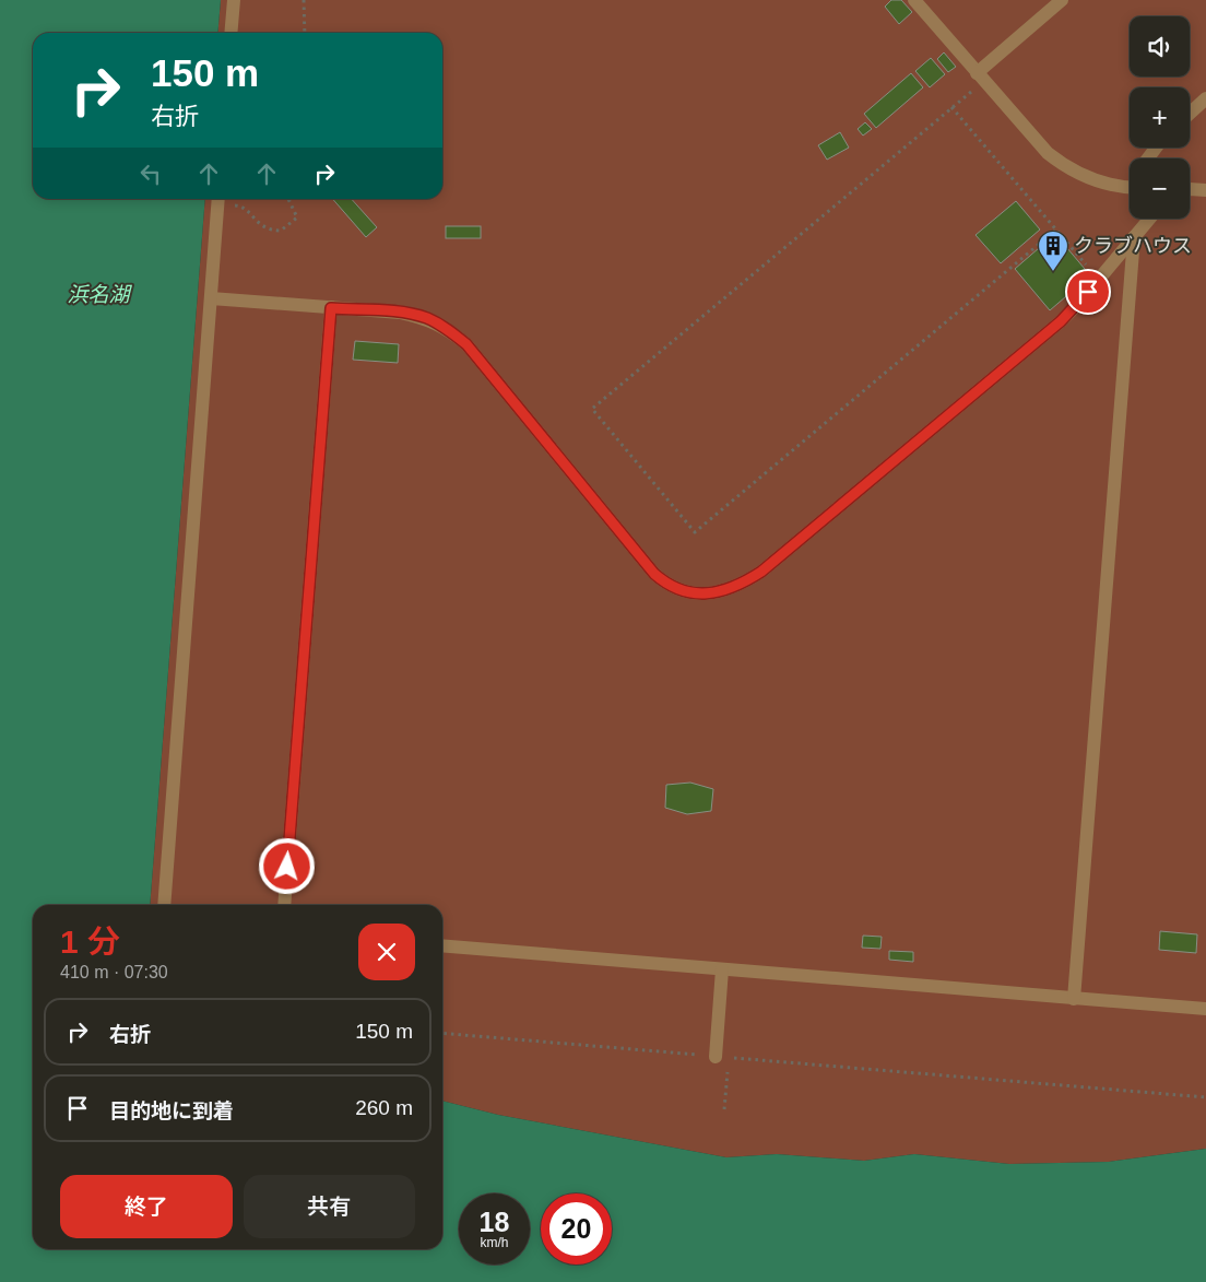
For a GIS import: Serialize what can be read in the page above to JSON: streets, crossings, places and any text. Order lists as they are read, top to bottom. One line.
{"water":["浜名湖"],"places":{"building":["クラブハウス"]},"page":{"map_buttons":["+","−"],"turn":["150 m","右折"],"heading":["1 分","410 m · 07:30"],"list":[{"name":"右折","value":"150 m"},{"name":"目的地に到着","value":"260 m"}],"buttons":["終了","共有"],"speed":"18 km/h","limit":"20"}}
